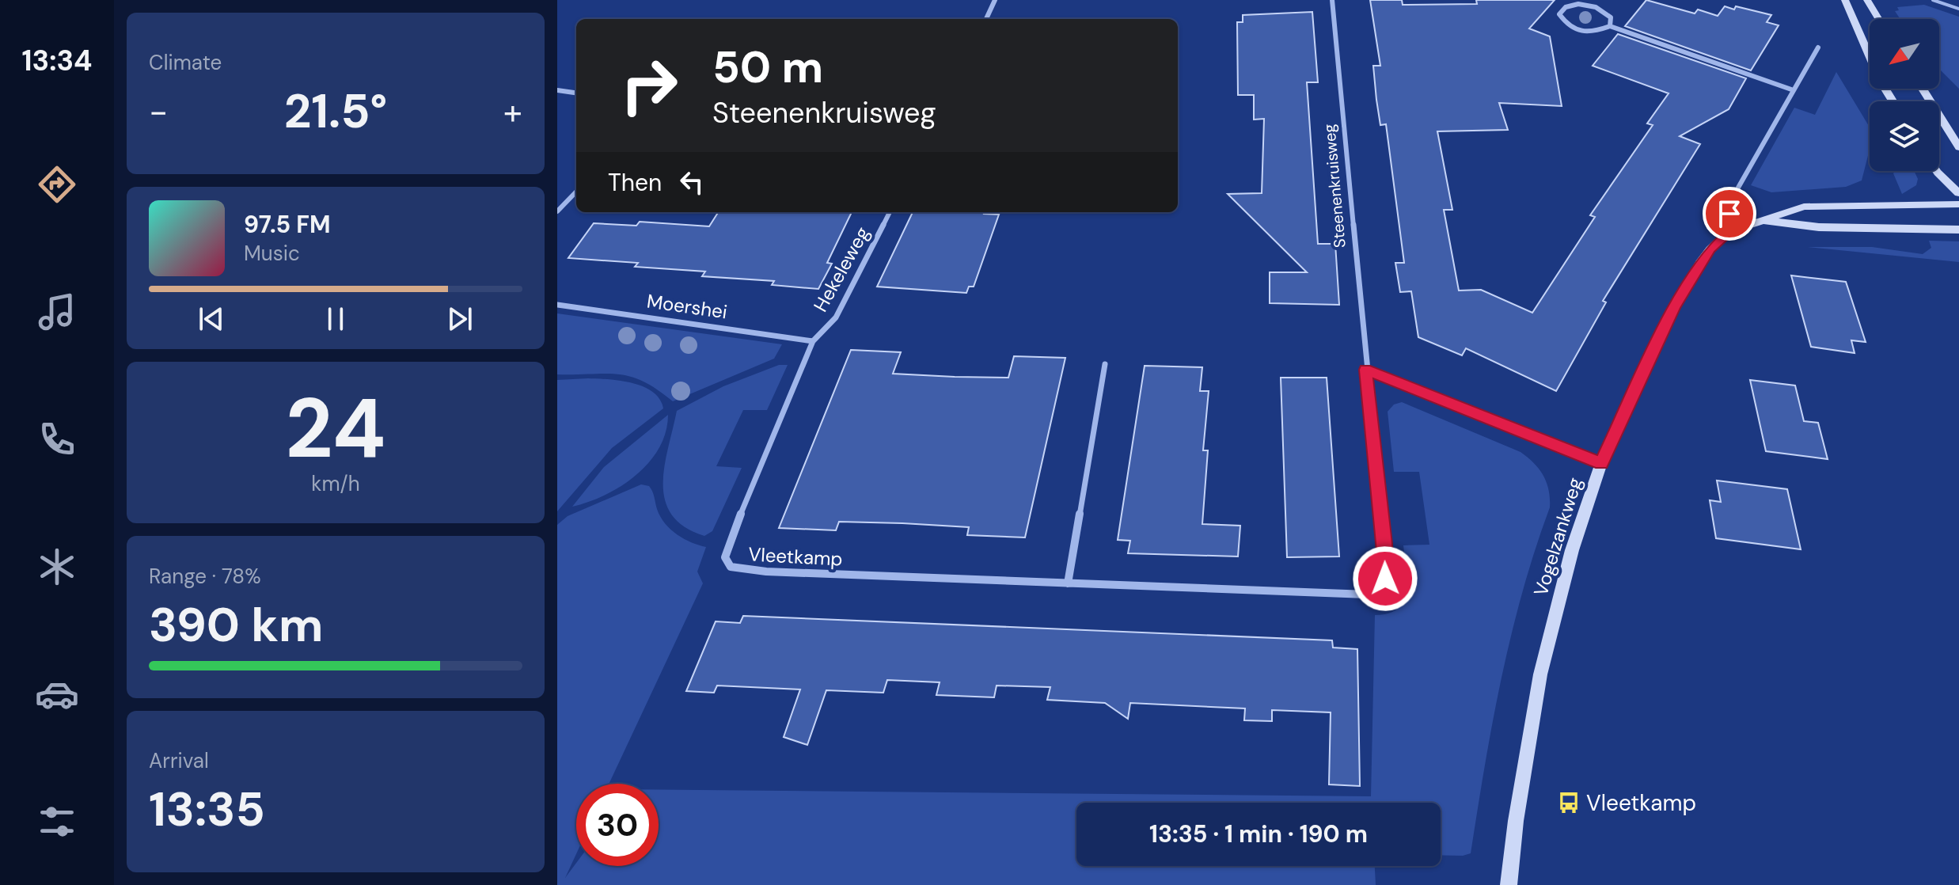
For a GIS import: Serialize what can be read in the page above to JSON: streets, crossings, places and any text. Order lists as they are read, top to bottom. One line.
{"streets":{"street":["Steenenkruisweg","Hekeleweg","Moershei","Vogelzankweg","Vleetkamp"]},"crossings":[["Steenenkruisweg","Vleetkamp"],["Hekeleweg","Moershei"],["Hekeleweg","Vleetkamp"],["Moershei","Vleetkamp"]],"places":{"bus stop":["Vleetkamp"]},"north":"bottom left","page":{"tabs":"13:34","tile":["Climate",["24","km/h"],["Range · 78%","390 km"],["Arrival","13:35"]],"turn":["50 m","Steenenkruisweg"],"heat":["−","21.5°","+"],"then":"Then","song":["97.5 FM","Music"],"limit":"30","trip":"13:35 · 1 min · 190 m"}}
